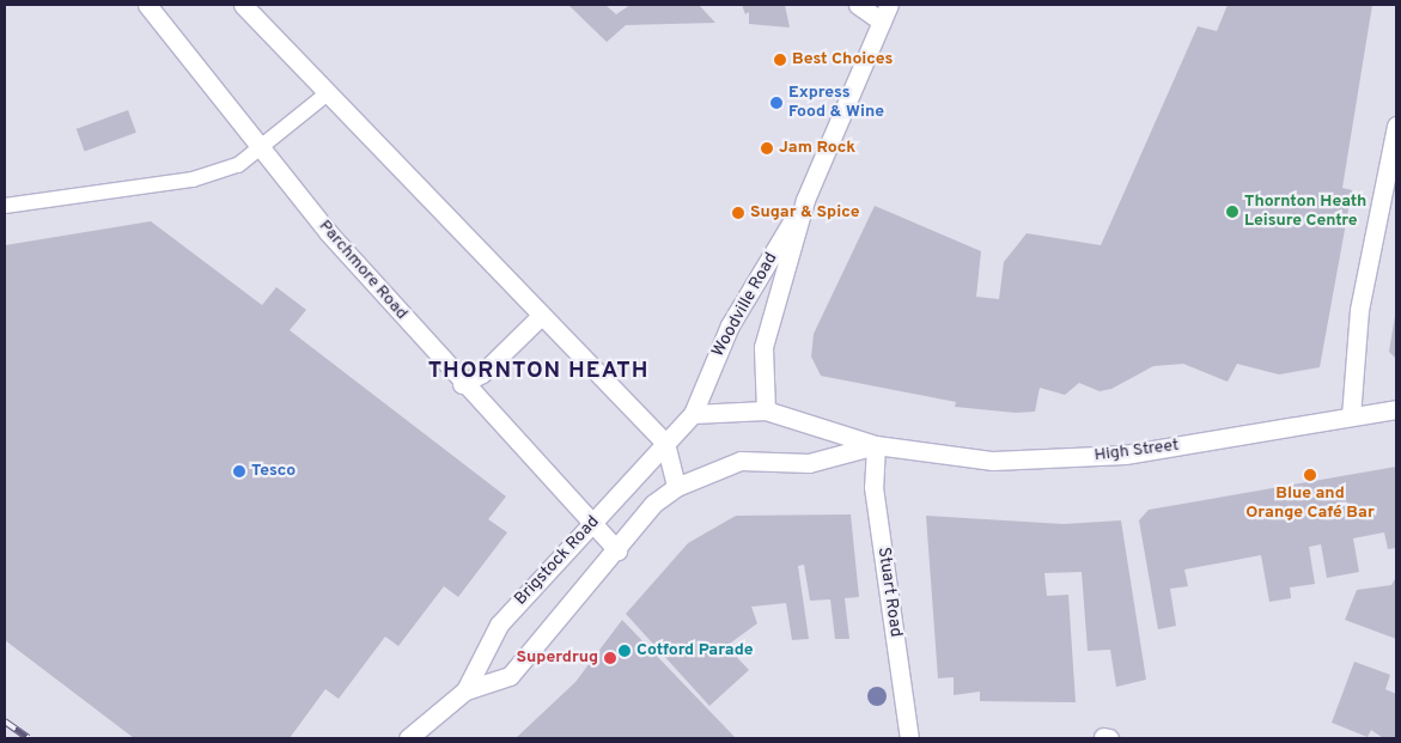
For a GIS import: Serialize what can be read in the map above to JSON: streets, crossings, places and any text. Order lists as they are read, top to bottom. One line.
{"streets":{"main road":["Parchmore Road","Woodville Road","High Street","Brigstock Road","Stuart Road"]},"crossings":[["Parchmore Road","Brigstock Road"],["Woodville Road","High Street"],["High Street","Brigstock Road"],["High Street","Stuart Road"]],"districts":["THORNTON HEATH"],"places":["Best Choices","Express Food & Wine","Jam Rock","Thornton Heath Leisure Centre","Sugar & Spice","Tesco","Blue and Orange Café Bar","Cotford Parade","Superdrug"]}
